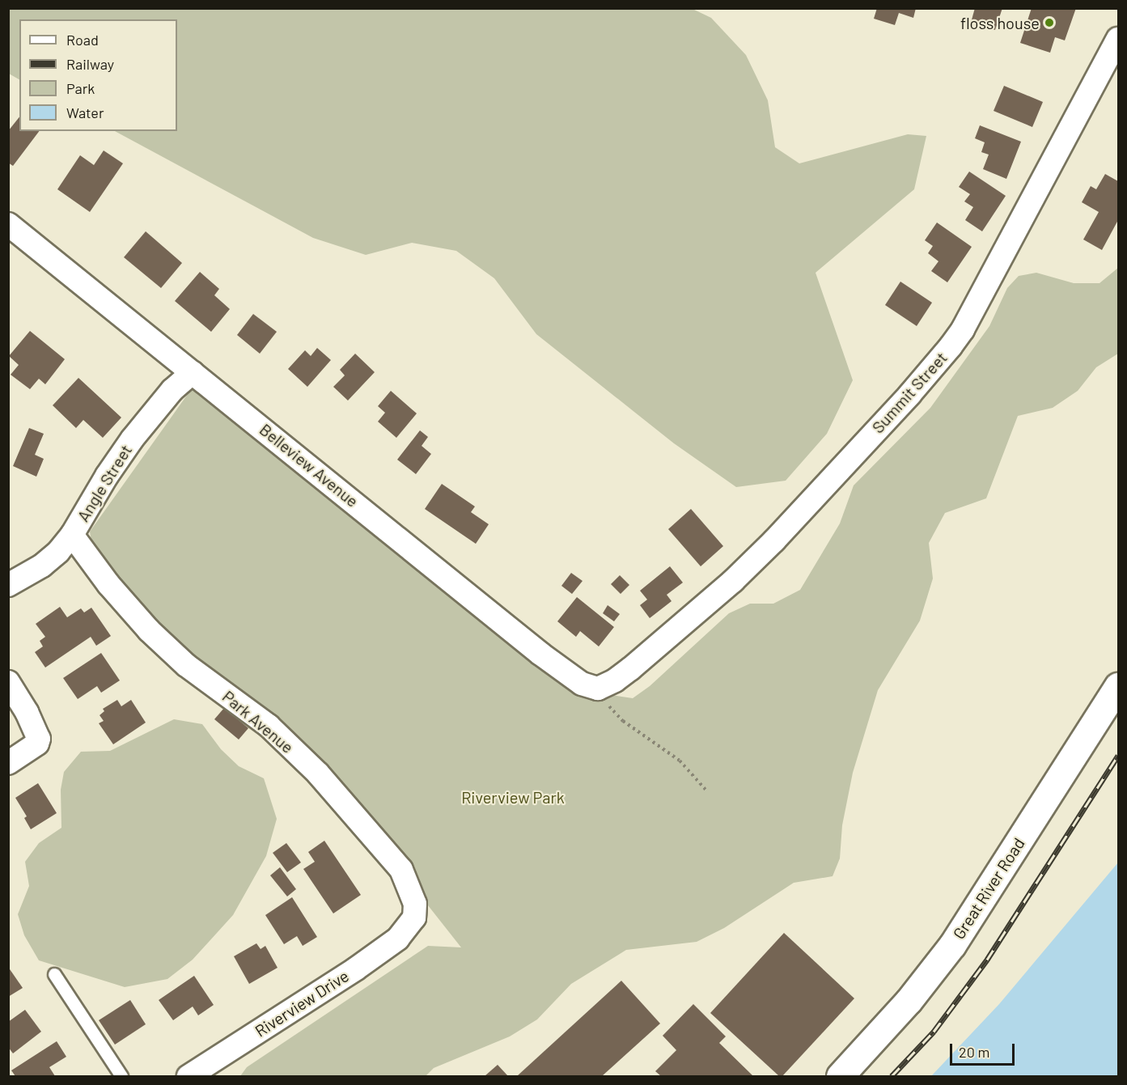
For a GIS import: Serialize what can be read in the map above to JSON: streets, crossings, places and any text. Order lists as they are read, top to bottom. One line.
{"streets":{"main road":["Great River Road"],"street":["Summit Street","Belleview Avenue","Angle Street","Park Avenue","Riverview Drive"]},"crossings":[["Summit Street","Belleview Avenue"],["Belleview Avenue","Angle Street"],["Angle Street","Park Avenue"],["Park Avenue","Riverview Drive"]],"parks":["Riverview Park"],"places":["floss house"],"legend":["Road","Railway","Park","Water"],"scale_bar":"20 m"}
